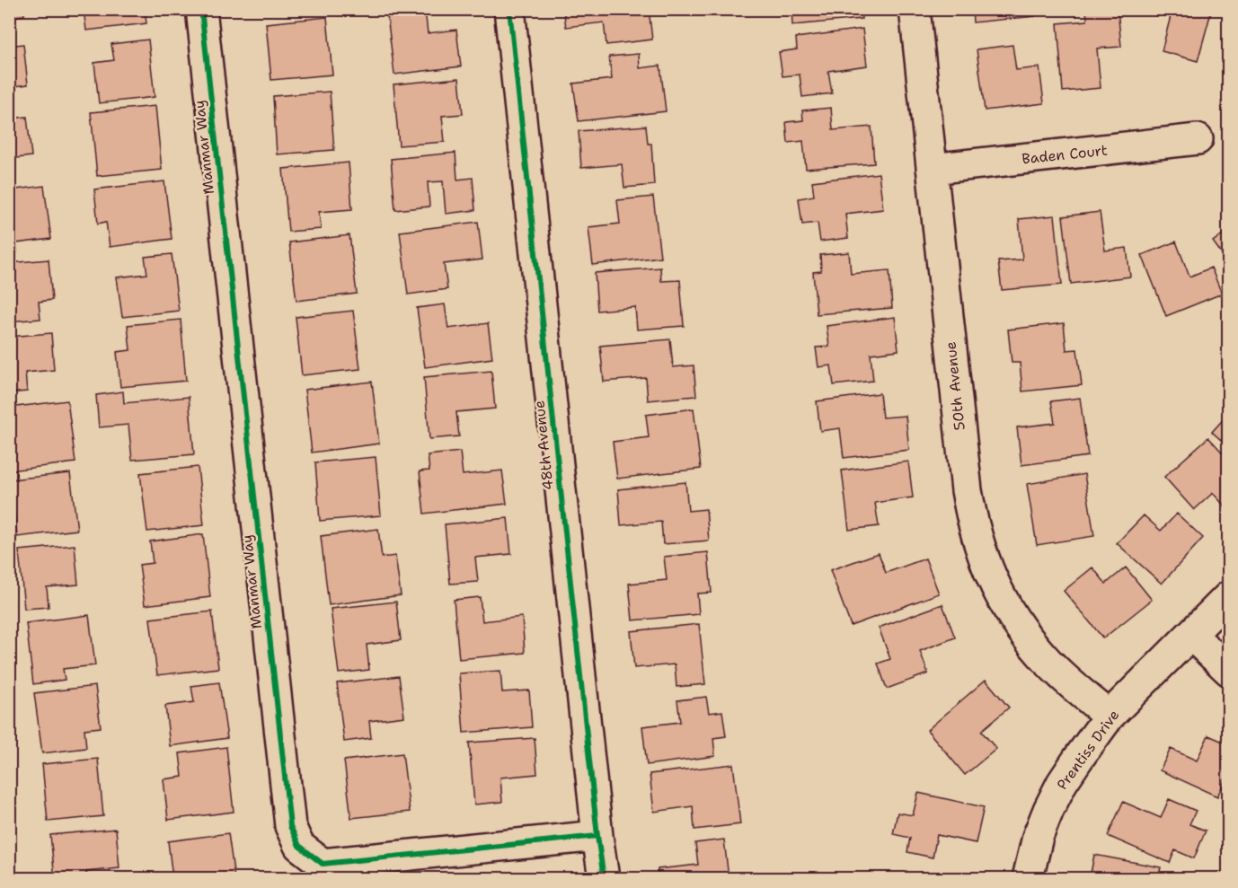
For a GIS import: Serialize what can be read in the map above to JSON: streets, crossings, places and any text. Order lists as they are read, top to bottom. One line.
{"streets":{"street":["Manmar Way","Baden Court","50th Avenue","48th Avenue","Prentiss Drive"]},"crossings":[["Manmar Way","48th Avenue"],["Baden Court","50th Avenue"],["50th Avenue","Prentiss Drive"]]}
